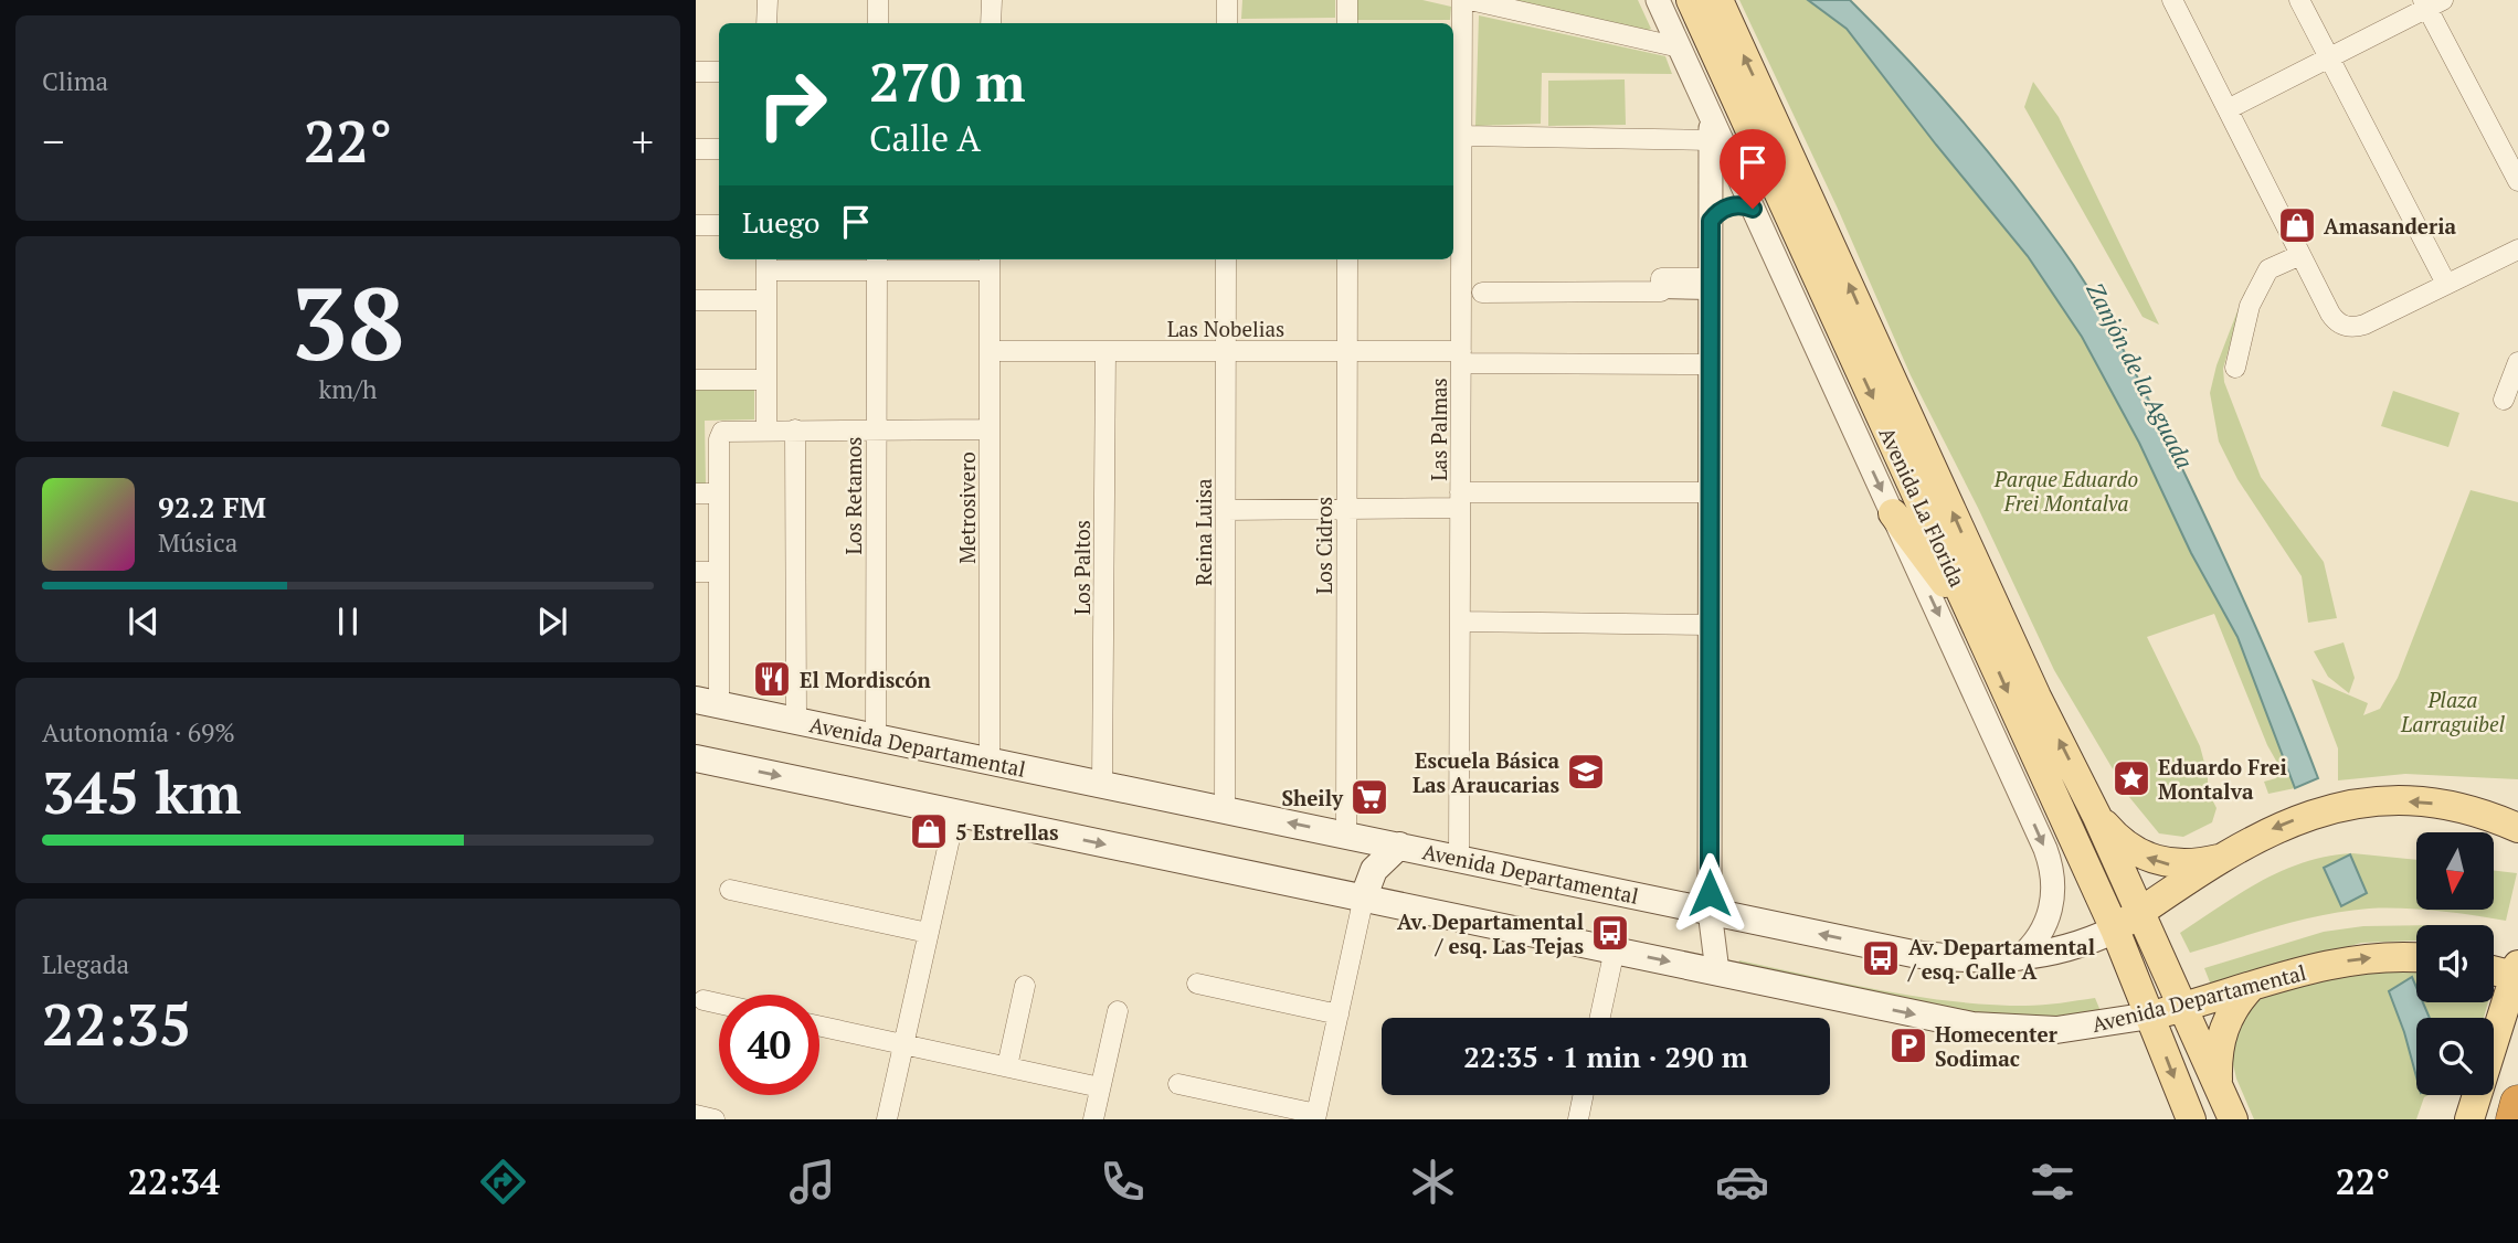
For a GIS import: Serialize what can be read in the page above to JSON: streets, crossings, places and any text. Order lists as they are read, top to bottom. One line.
{"streets":{"main road":["Avenida La Florida","Avenida Departamental"],"street":["Las Nobelias","Las Palmas","Los Retamos","Metrosivero","Reina Luisa","Los Cidros","Los Paltos"]},"crossings":[["Las Nobelias","Las Palmas"],["Las Nobelias","Metrosivero"],["Las Nobelias","Reina Luisa"],["Las Nobelias","Los Cidros"],["Las Nobelias","Los Paltos"],["Las Palmas","Avenida Departamental"],["Los Retamos","Avenida Departamental"],["Avenida La Florida","Avenida Departamental"],["Metrosivero","Avenida Departamental"],["Reina Luisa","Avenida Departamental"],["Los Cidros","Avenida Departamental"],["Los Paltos","Avenida Departamental"]],"water":["Zanjón de la Aguada"],"parks":["Parque Eduardo Frei Montalva","Plaza Larraguibel"],"places":{"shop":["Amasanderia","5 Estrellas"],"restaurant":["El Mordiscón"],"school or university":["Escuela Básica Las Araucarias"],"place":["Eduardo Frei Montalva"],"supermarket":["Sheily"],"bus stop":["Av. Departamental / esq. Las Tejas","Av. Departamental / esq. Calle A"],"parking":["Homecenter Sodimac"]},"north":"bottom","page":{"tile":["Clima",["38","km/h"],["Autonomía · 69%","345 km"],["Llegada","22:35"]],"turn":["270 m","Calle A"],"heat":["−","22°","+"],"then":"Luego","song":["92.2 FM","Música"],"limit":"40","trip":"22:35 · 1 min · 290 m","tabs":["22:34","22°"]}}
